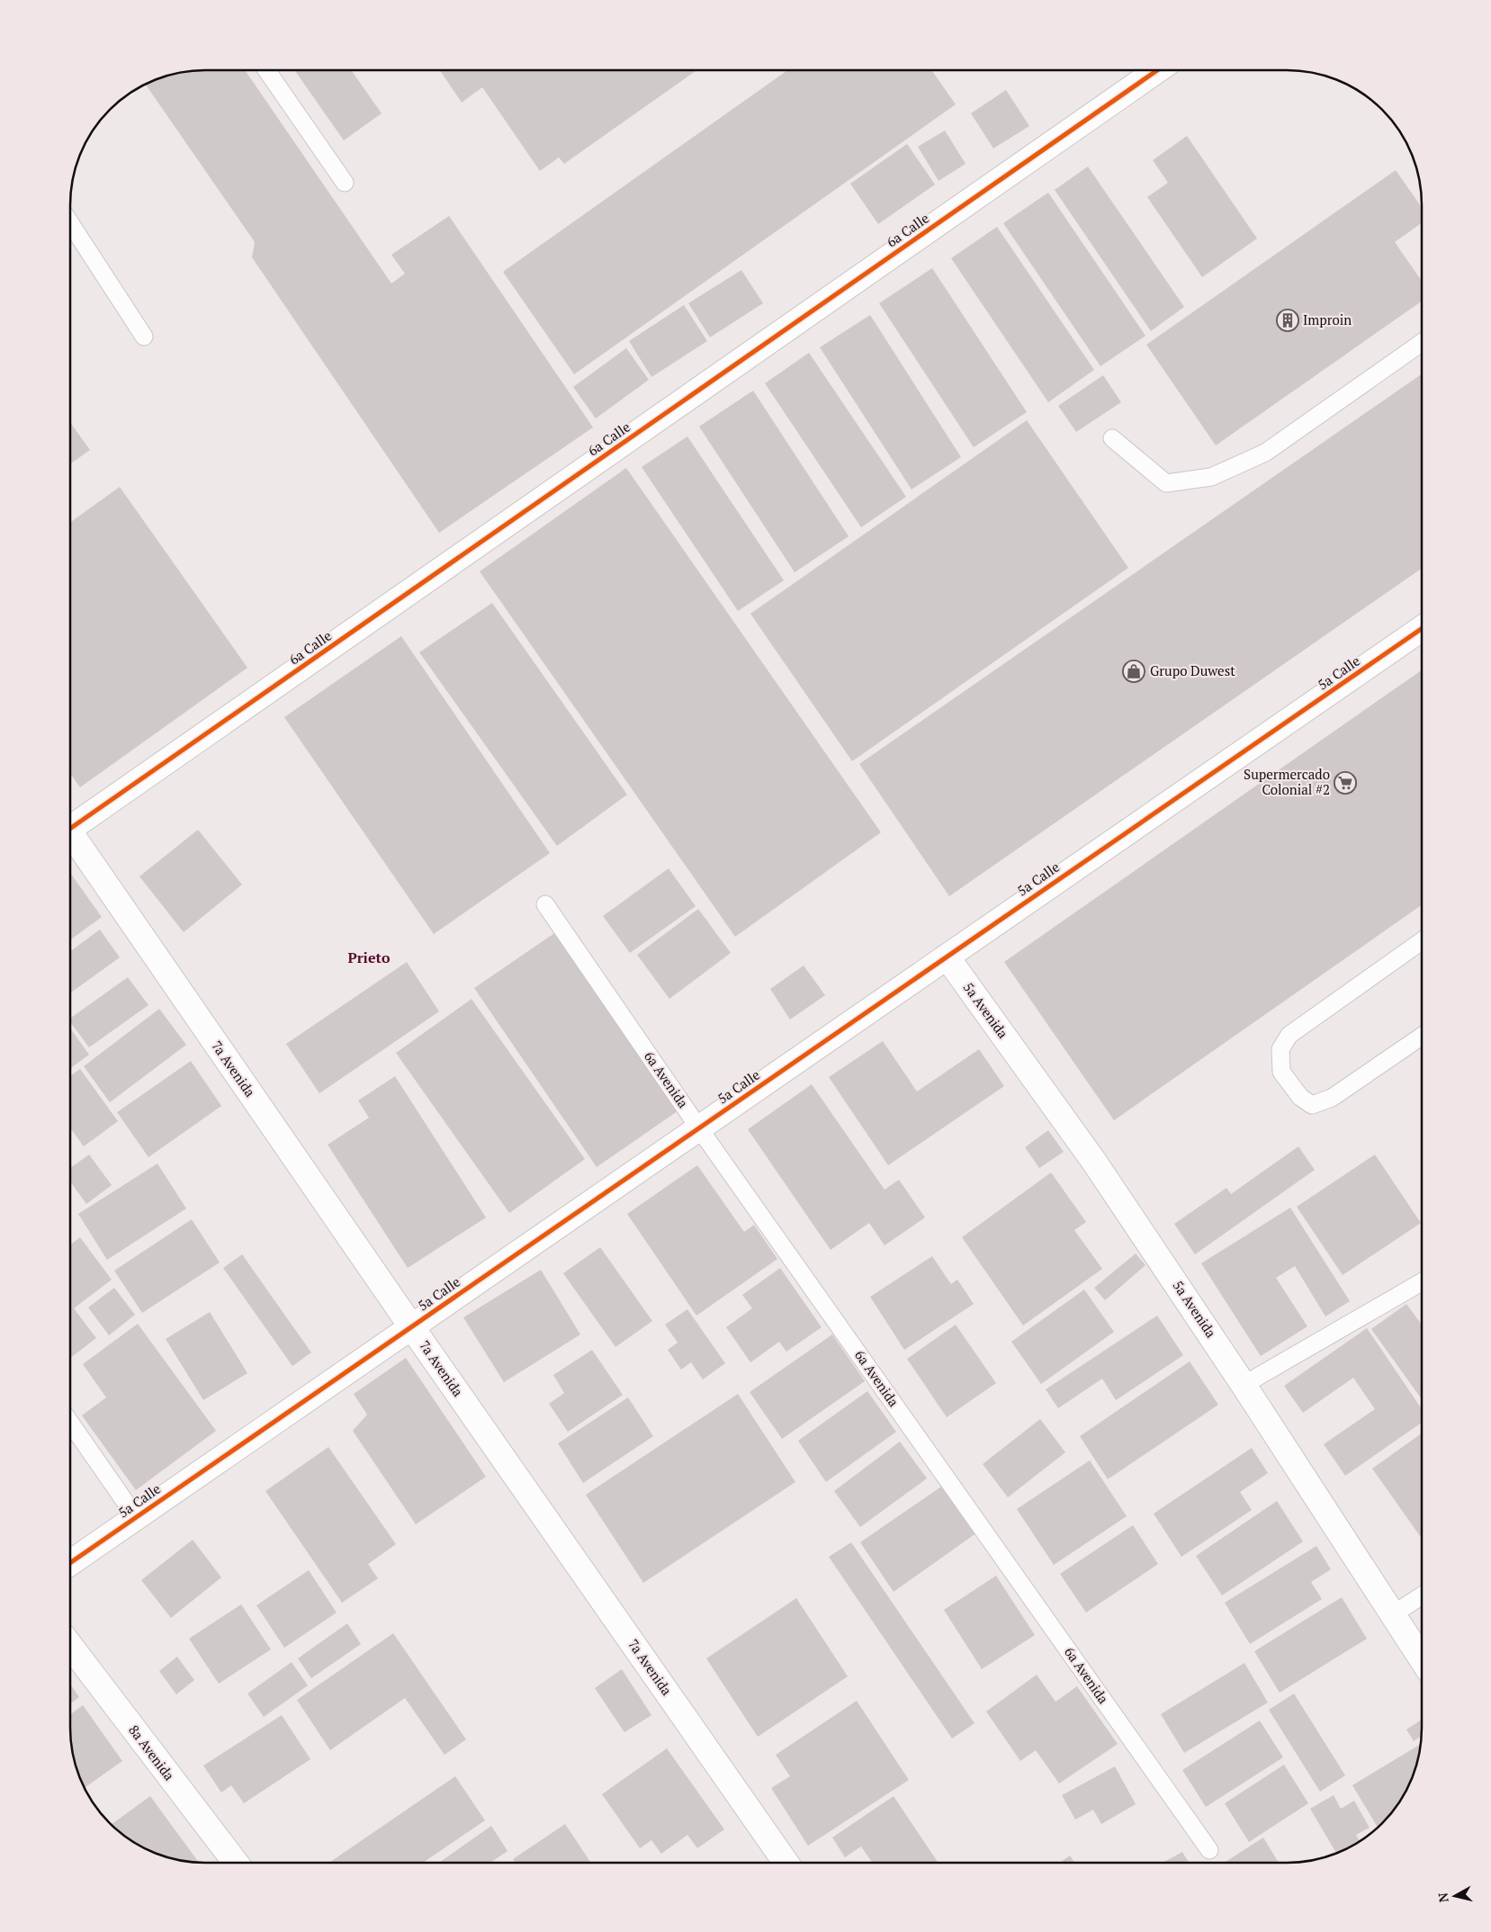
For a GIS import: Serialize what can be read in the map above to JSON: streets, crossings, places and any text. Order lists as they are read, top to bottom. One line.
{"streets":{"street":["6a Calle","5a Calle","5a Avenida","7a Avenida","8a Avenida"],"lane":["6a Avenida"]},"crossings":[["5a Calle","5a Avenida"],["5a Calle","7a Avenida"],["5a Calle","6a Avenida"]],"districts":["Prieto"],"places":{"building":["Improin"],"shop":["Grupo Duwest"],"supermarket":["Supermercado Colonial #2"]},"north":"left"}
